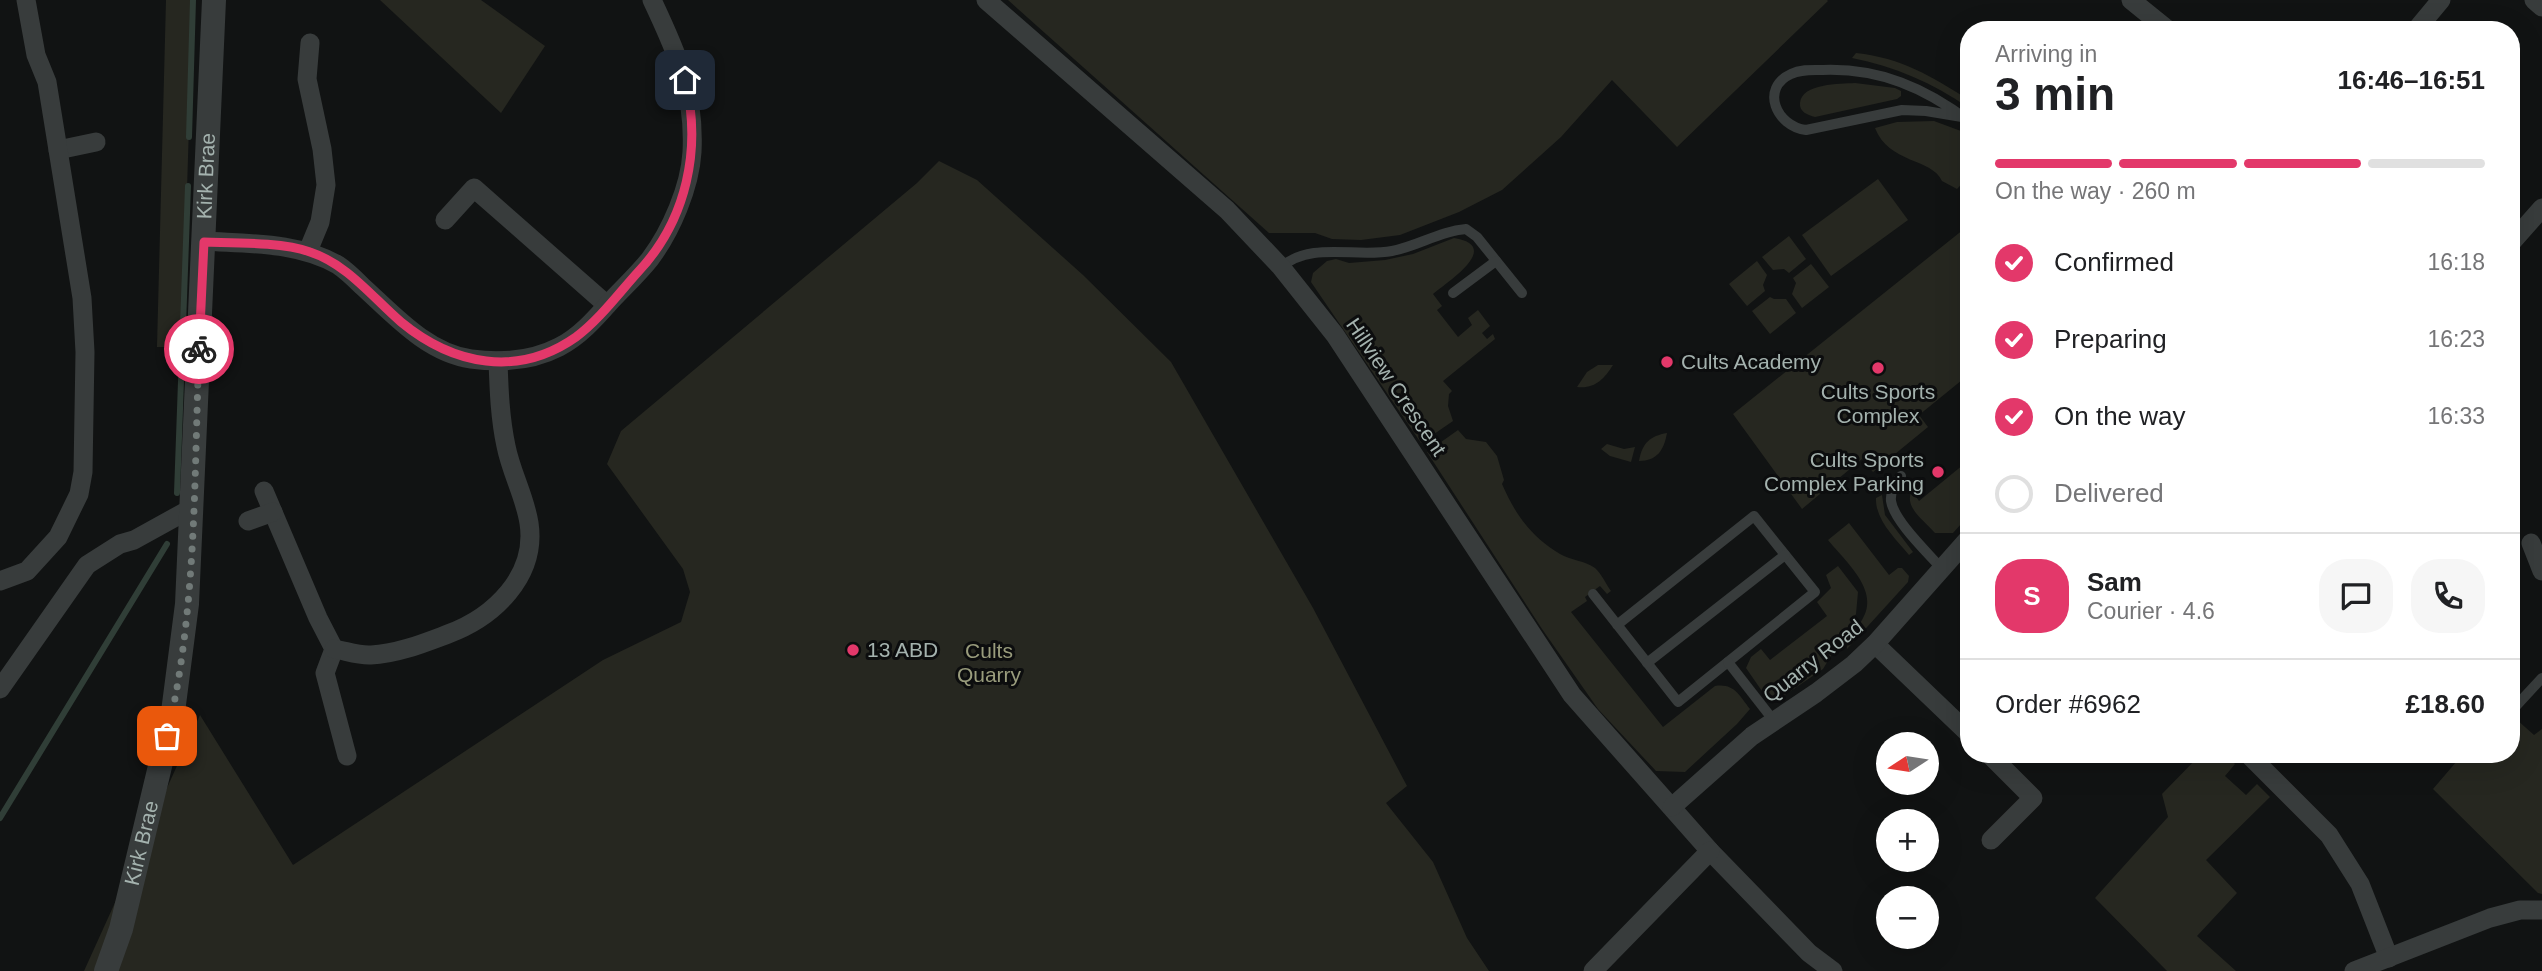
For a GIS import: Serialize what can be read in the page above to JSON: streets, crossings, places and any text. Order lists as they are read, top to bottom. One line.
{"streets":{"street":["Kirk Brae","Hillview Crescent","Quarry Road"]},"crossings":[["Hillview Crescent","Quarry Road"]],"parks":["Cults Quarry"],"places":["Cults Academy","Cults Sports Complex","Cults Sports Complex Parking","13 ABD"],"north":"left","page":{"heading":["3 min","Arriving in","16:46–16:51"],"panel":["Sam","Courier · 4.6","Order #6962","£18.60"],"bar":"On the way · 260 m","list":[["Confirmed","16:18"],["Preparing","16:23"],["On the way","16:33"],"Delivered"],"round":"S","map_buttons":["+","−"]}}
